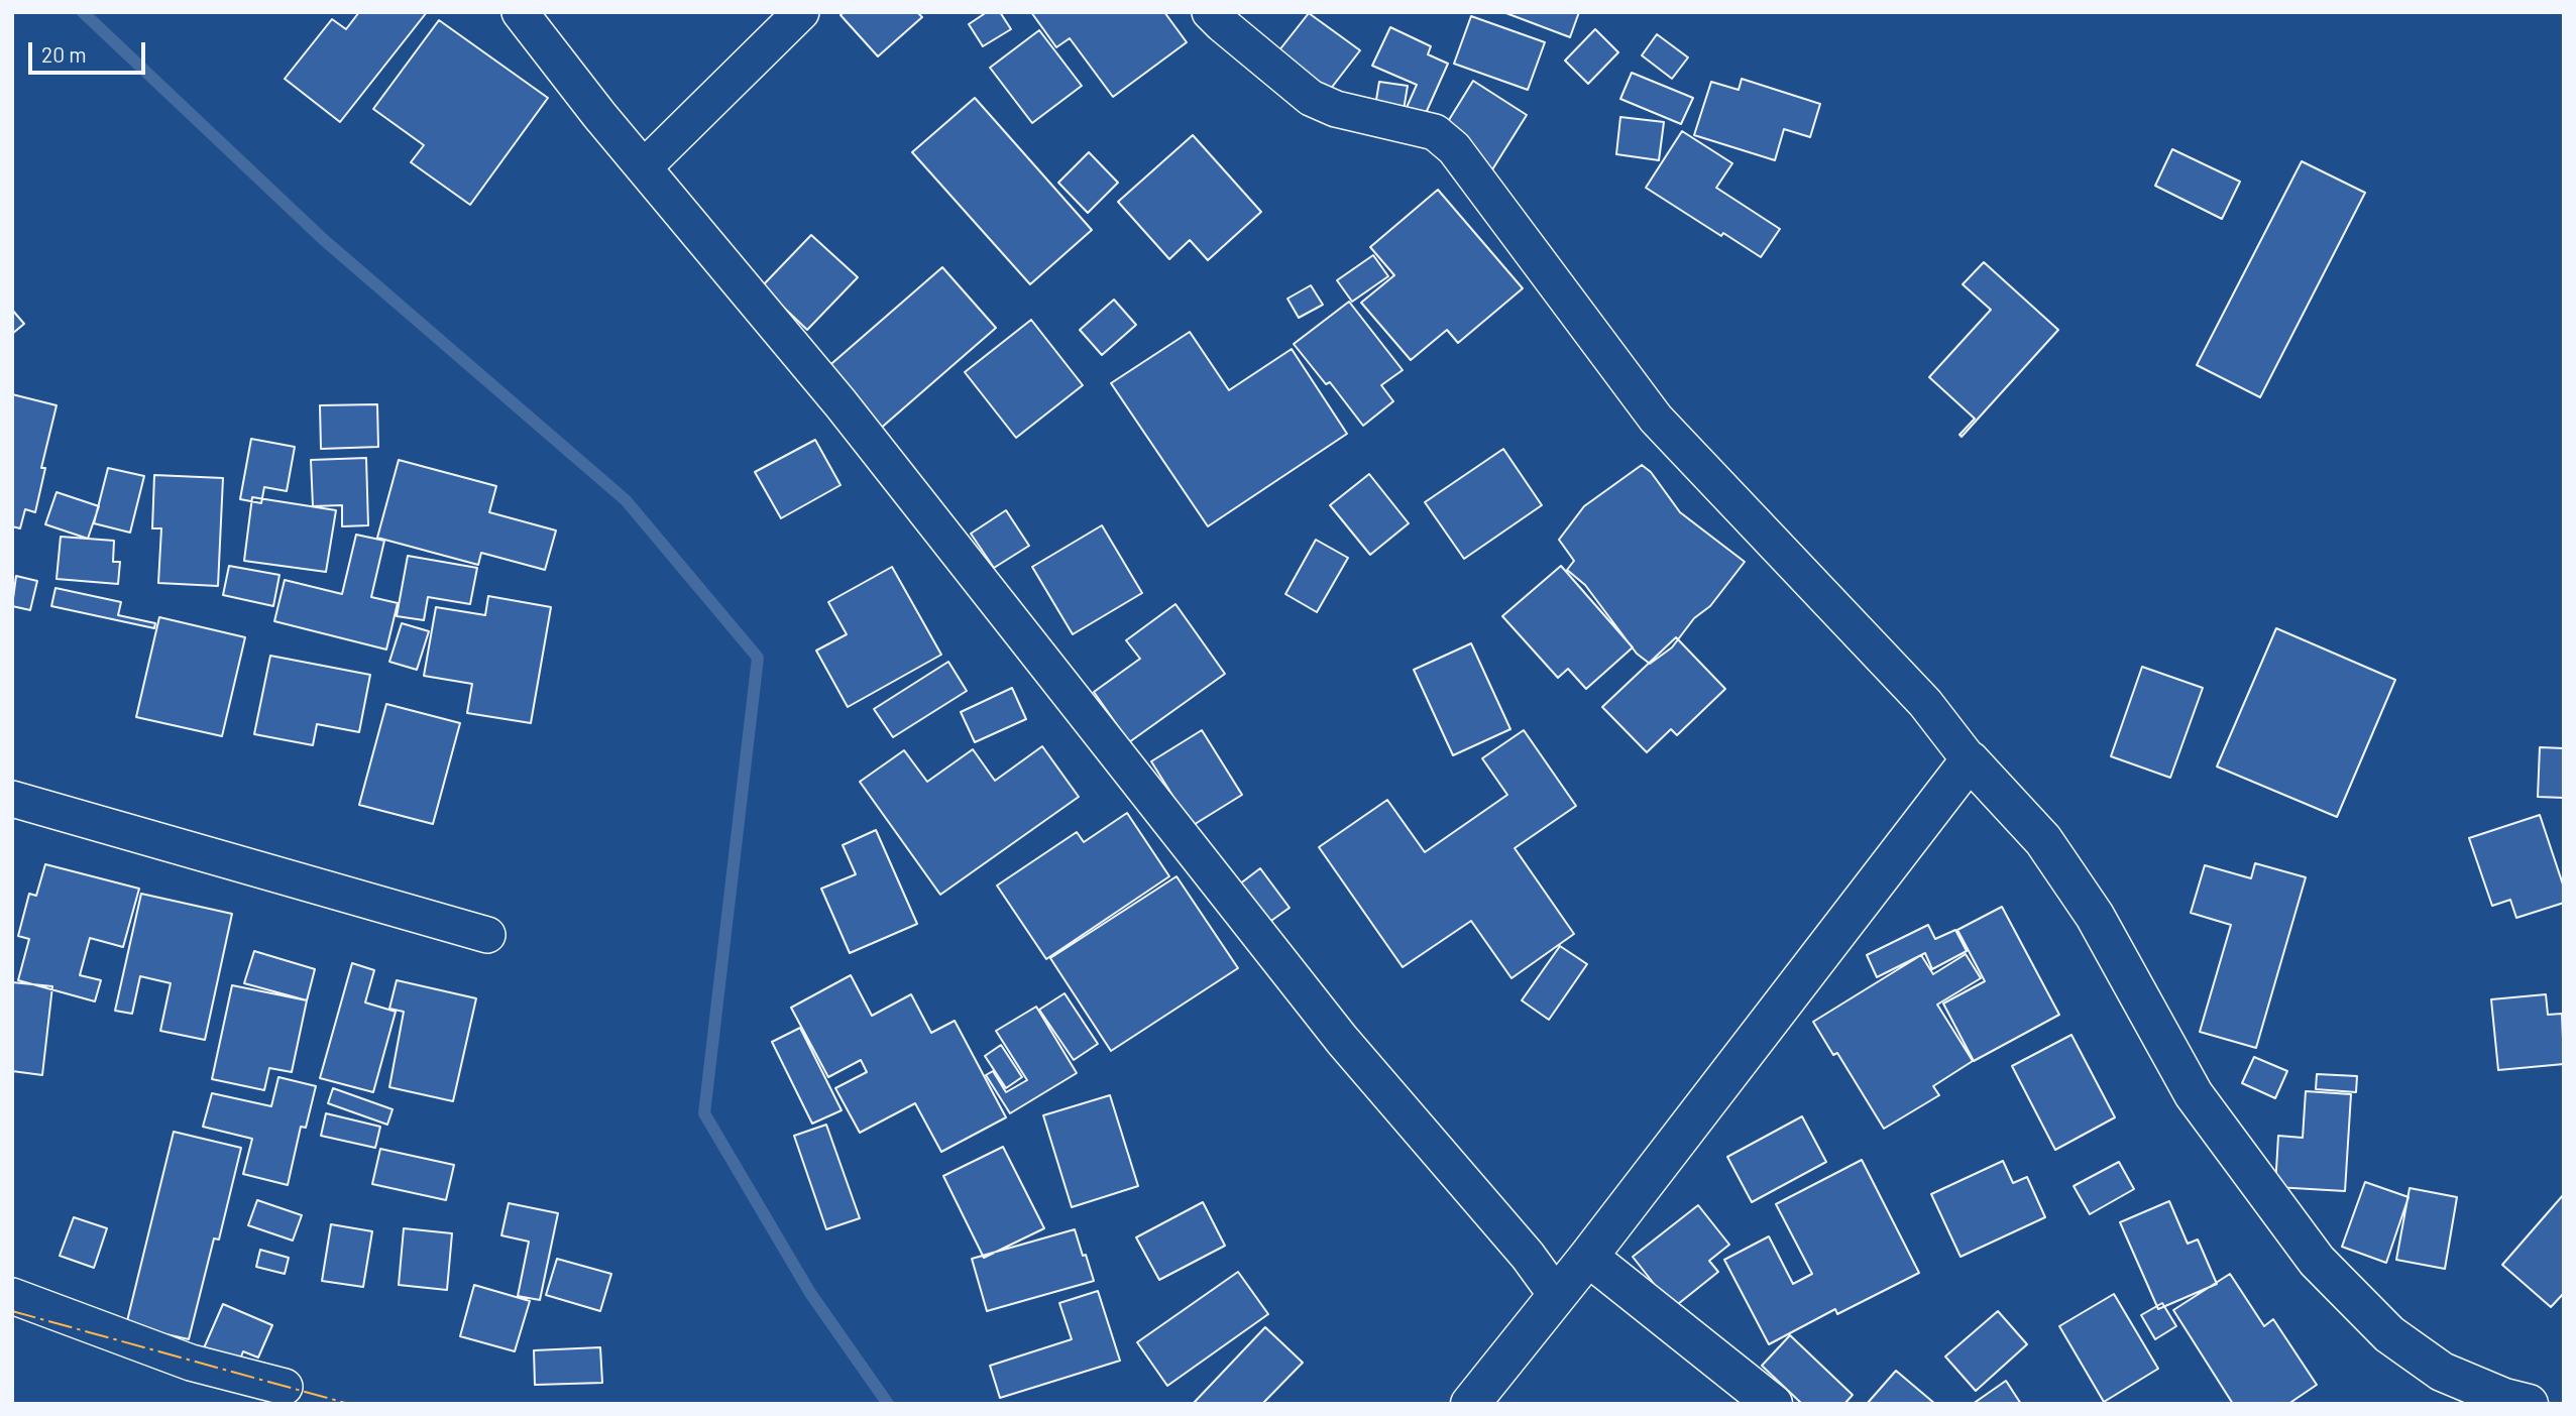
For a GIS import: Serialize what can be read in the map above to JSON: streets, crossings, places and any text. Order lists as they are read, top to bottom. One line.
{"scale_bar":"20 m"}
